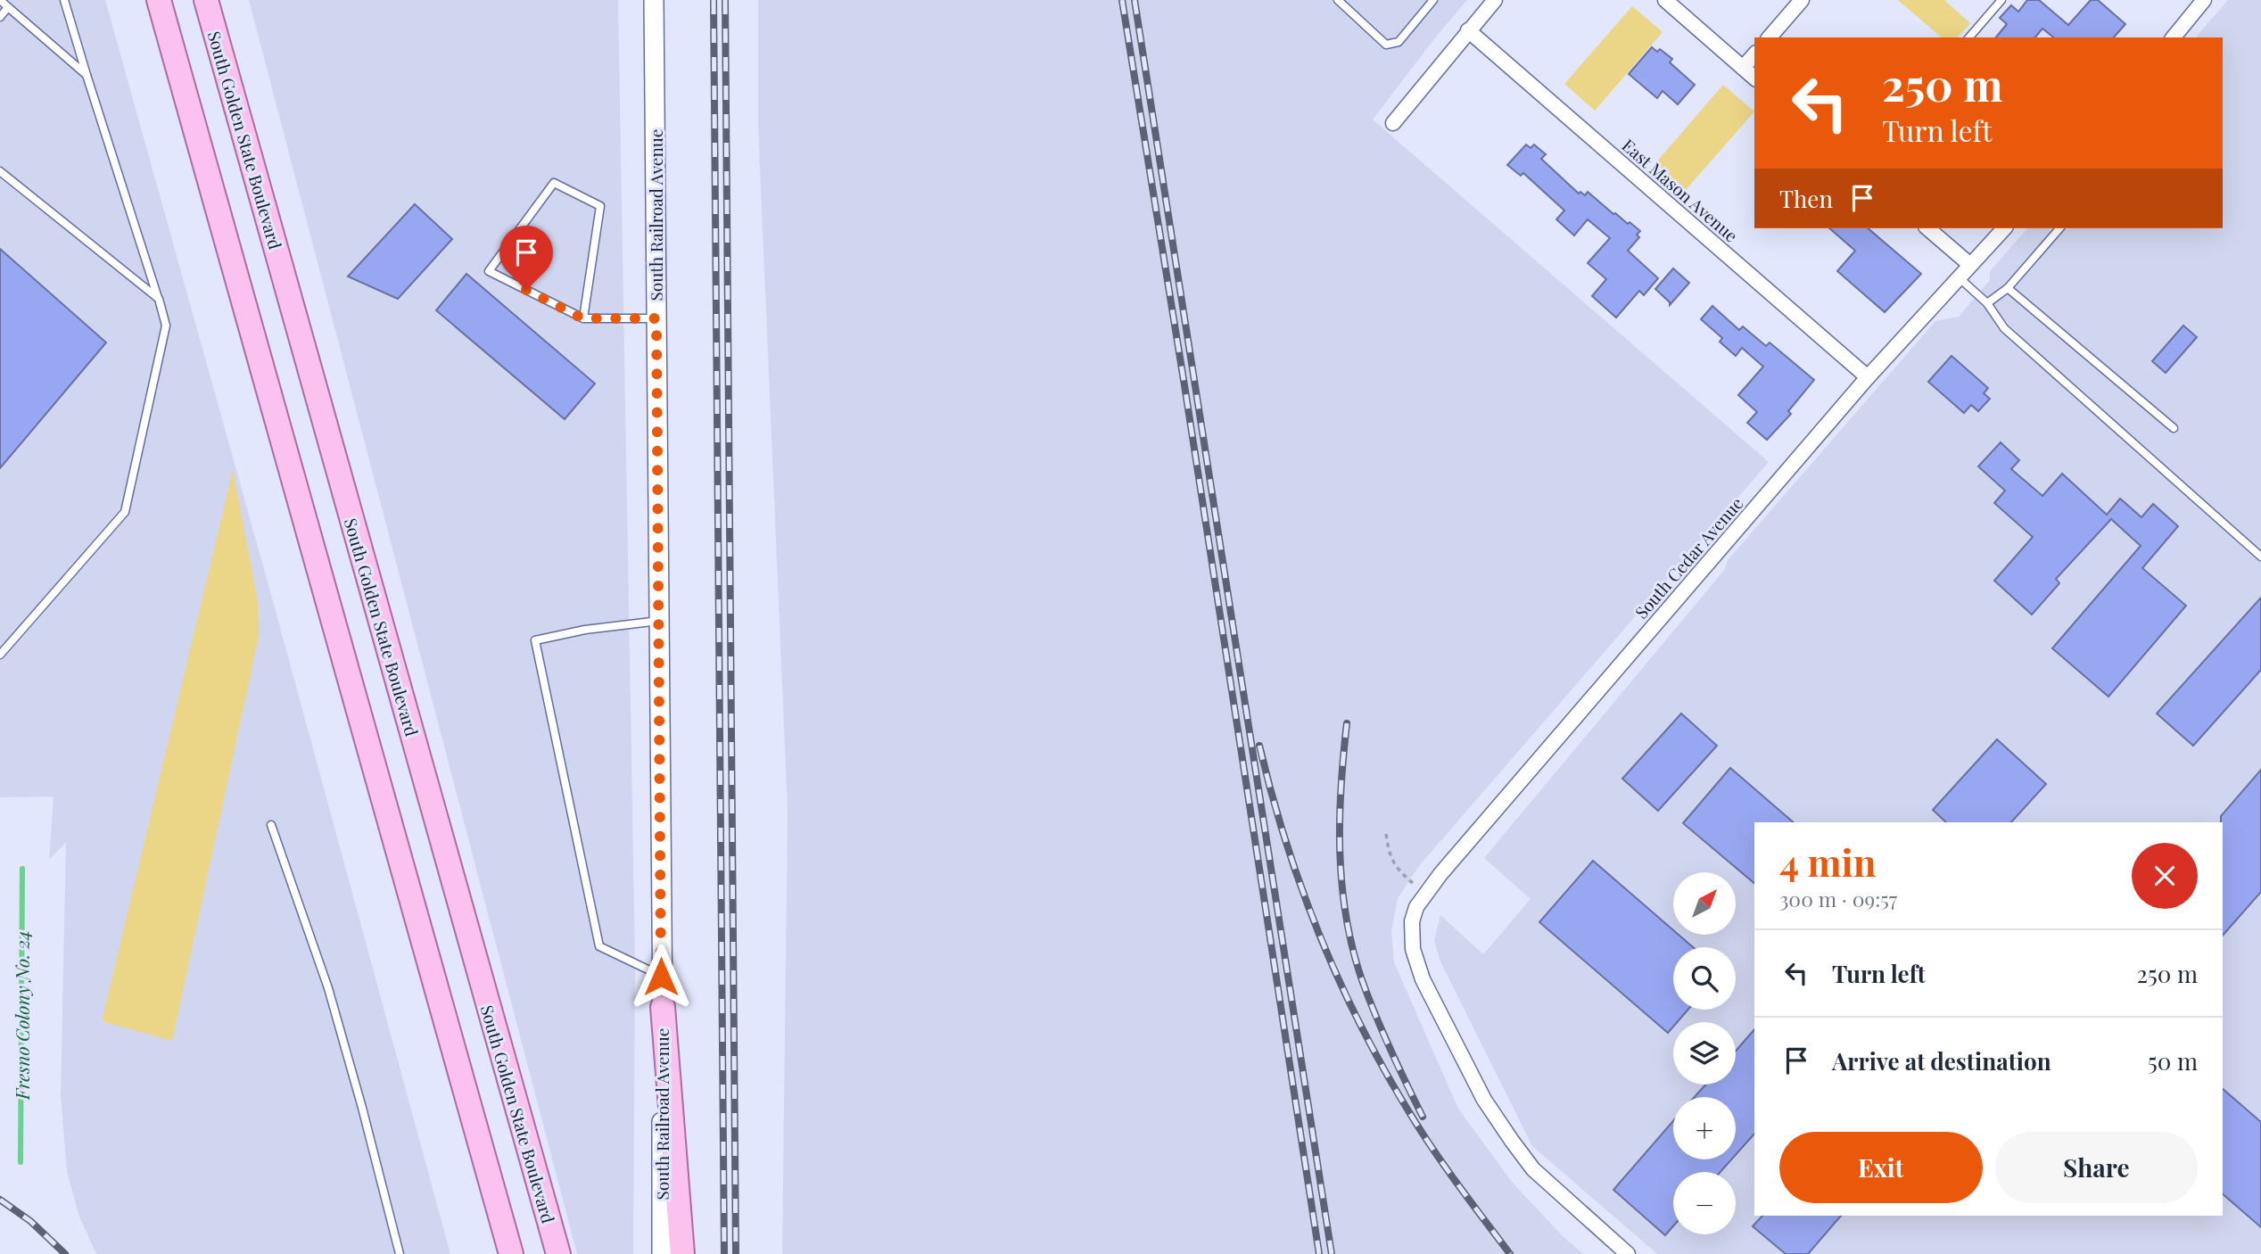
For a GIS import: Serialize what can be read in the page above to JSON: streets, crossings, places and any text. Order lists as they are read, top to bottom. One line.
{"streets":{"main road":["South Golden State Boulevard"],"street":["East Mason Avenue","South Railroad Avenue","South Cedar Avenue"]},"crossings":[["East Mason Avenue","South Cedar Avenue"]],"water":["Fresno Colony No. 24"],"north":"top right","page":{"turn":["250 m","Turn left"],"then":"Then","heading":["4 min","300 m · 09:57"],"map_buttons":["+","−"],"list":[{"name":"Turn left","value":"250 m"},{"name":"Arrive at destination","value":"50 m"}],"buttons":["Exit","Share"]}}
